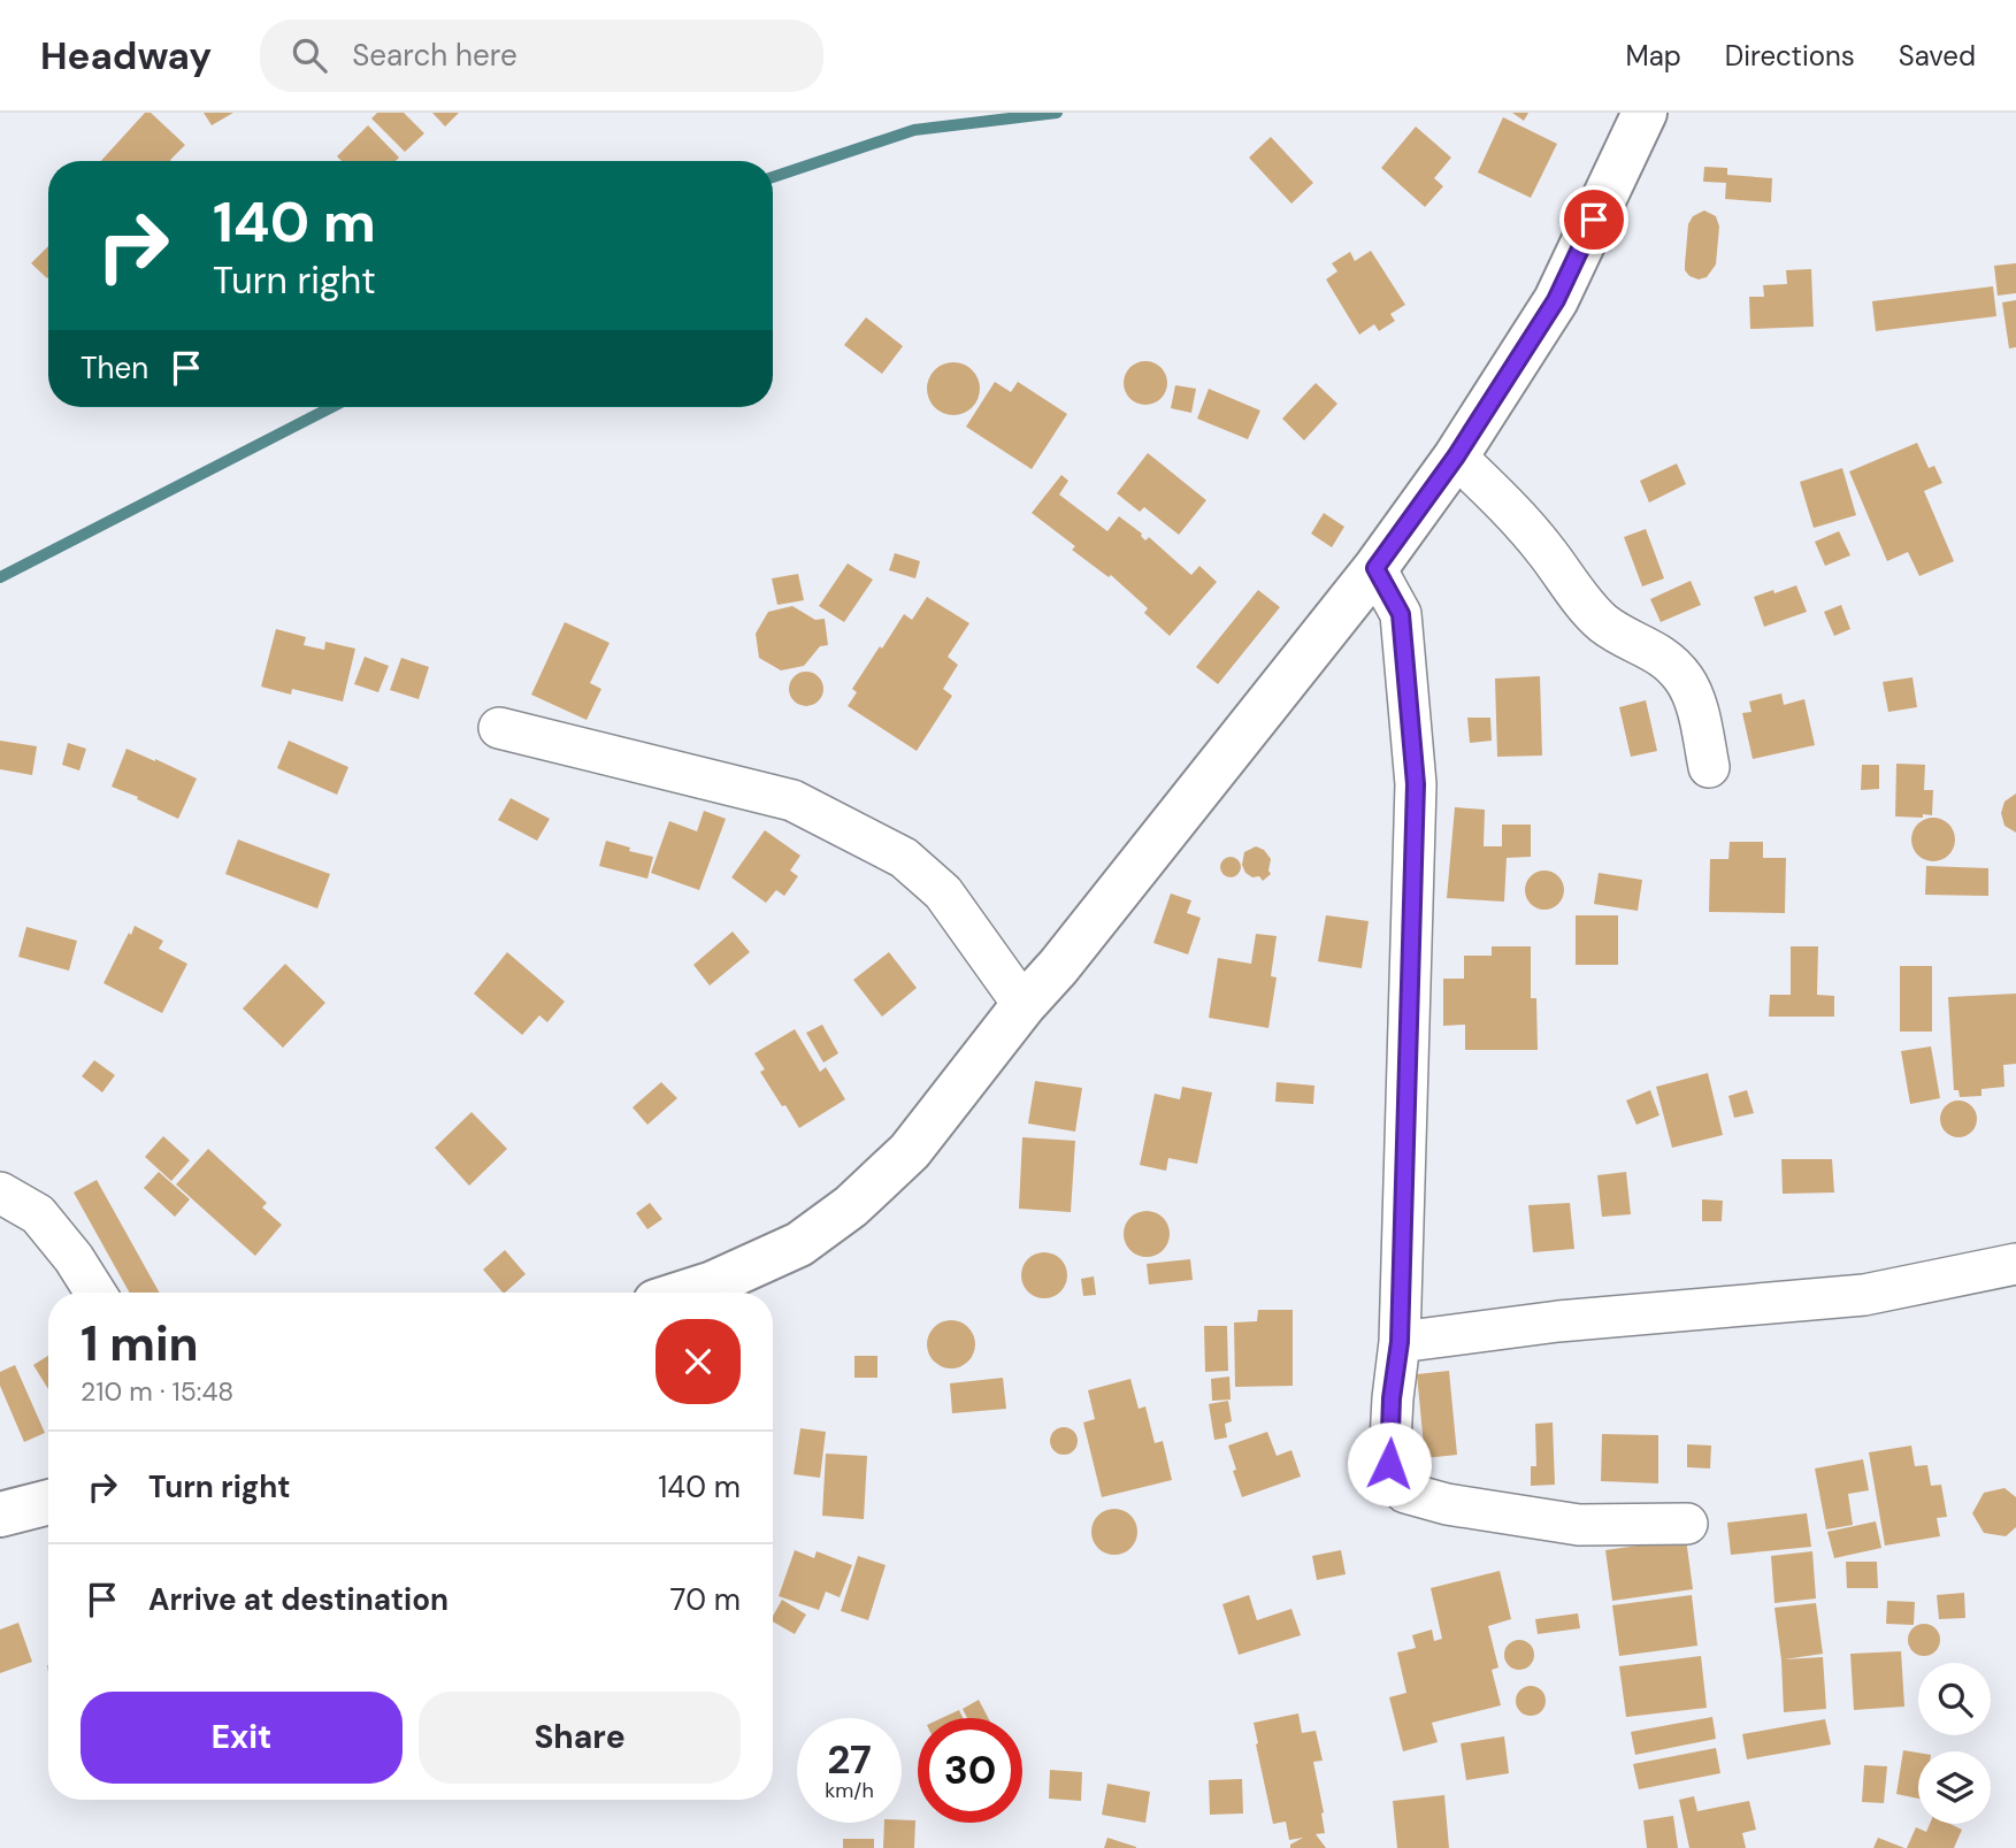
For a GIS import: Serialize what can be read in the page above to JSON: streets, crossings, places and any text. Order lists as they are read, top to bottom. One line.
{"page":{"header":"Headway","search":"Search here","nav":["Map","Directions","Saved"],"turn":["140 m","Turn right"],"then":"Then","heading":["1 min","210 m · 15:48"],"list":[{"name":"Turn right","value":"140 m"},{"name":"Arrive at destination","value":"70 m"}],"buttons":["Exit","Share"],"speed":"27 km/h","limit":"30"}}
